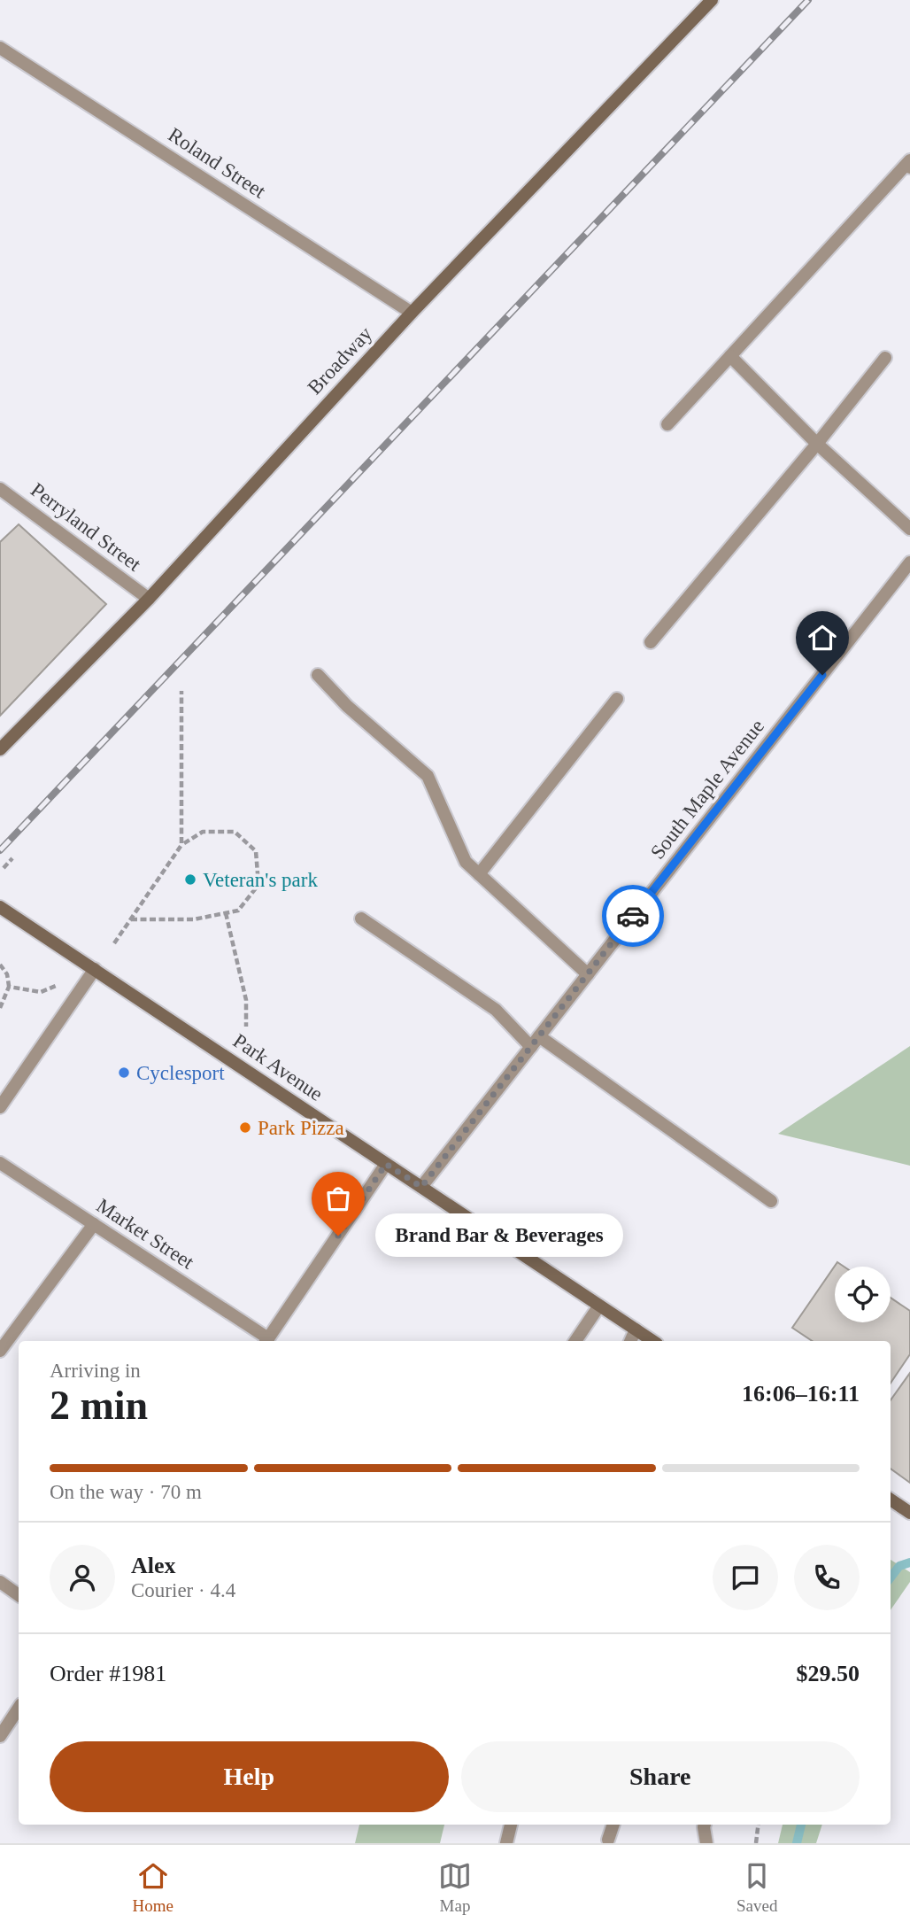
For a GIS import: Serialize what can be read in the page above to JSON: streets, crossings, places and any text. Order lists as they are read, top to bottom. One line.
{"streets":{"street":["Roland Street","Broadway","Perryland Street","South Maple Avenue","Park Avenue","Market Street"]},"crossings":[["Roland Street","Broadway"],["Broadway","Perryland Street"],["South Maple Avenue","Park Avenue"]],"places":["Veteran's park","Cyclesport","Park Pizza","Brand Bar & Beverages"],"page":{"bubble":"Brand Bar & Beverages","heading":["2 min","Arriving in","16:06–16:11"],"panel":["Alex","Courier · 4.4","Order #1981","$29.50"],"bar":"On the way · 70 m","buttons":["Help","Share"],"tabs":["Home","Map","Saved"]}}
